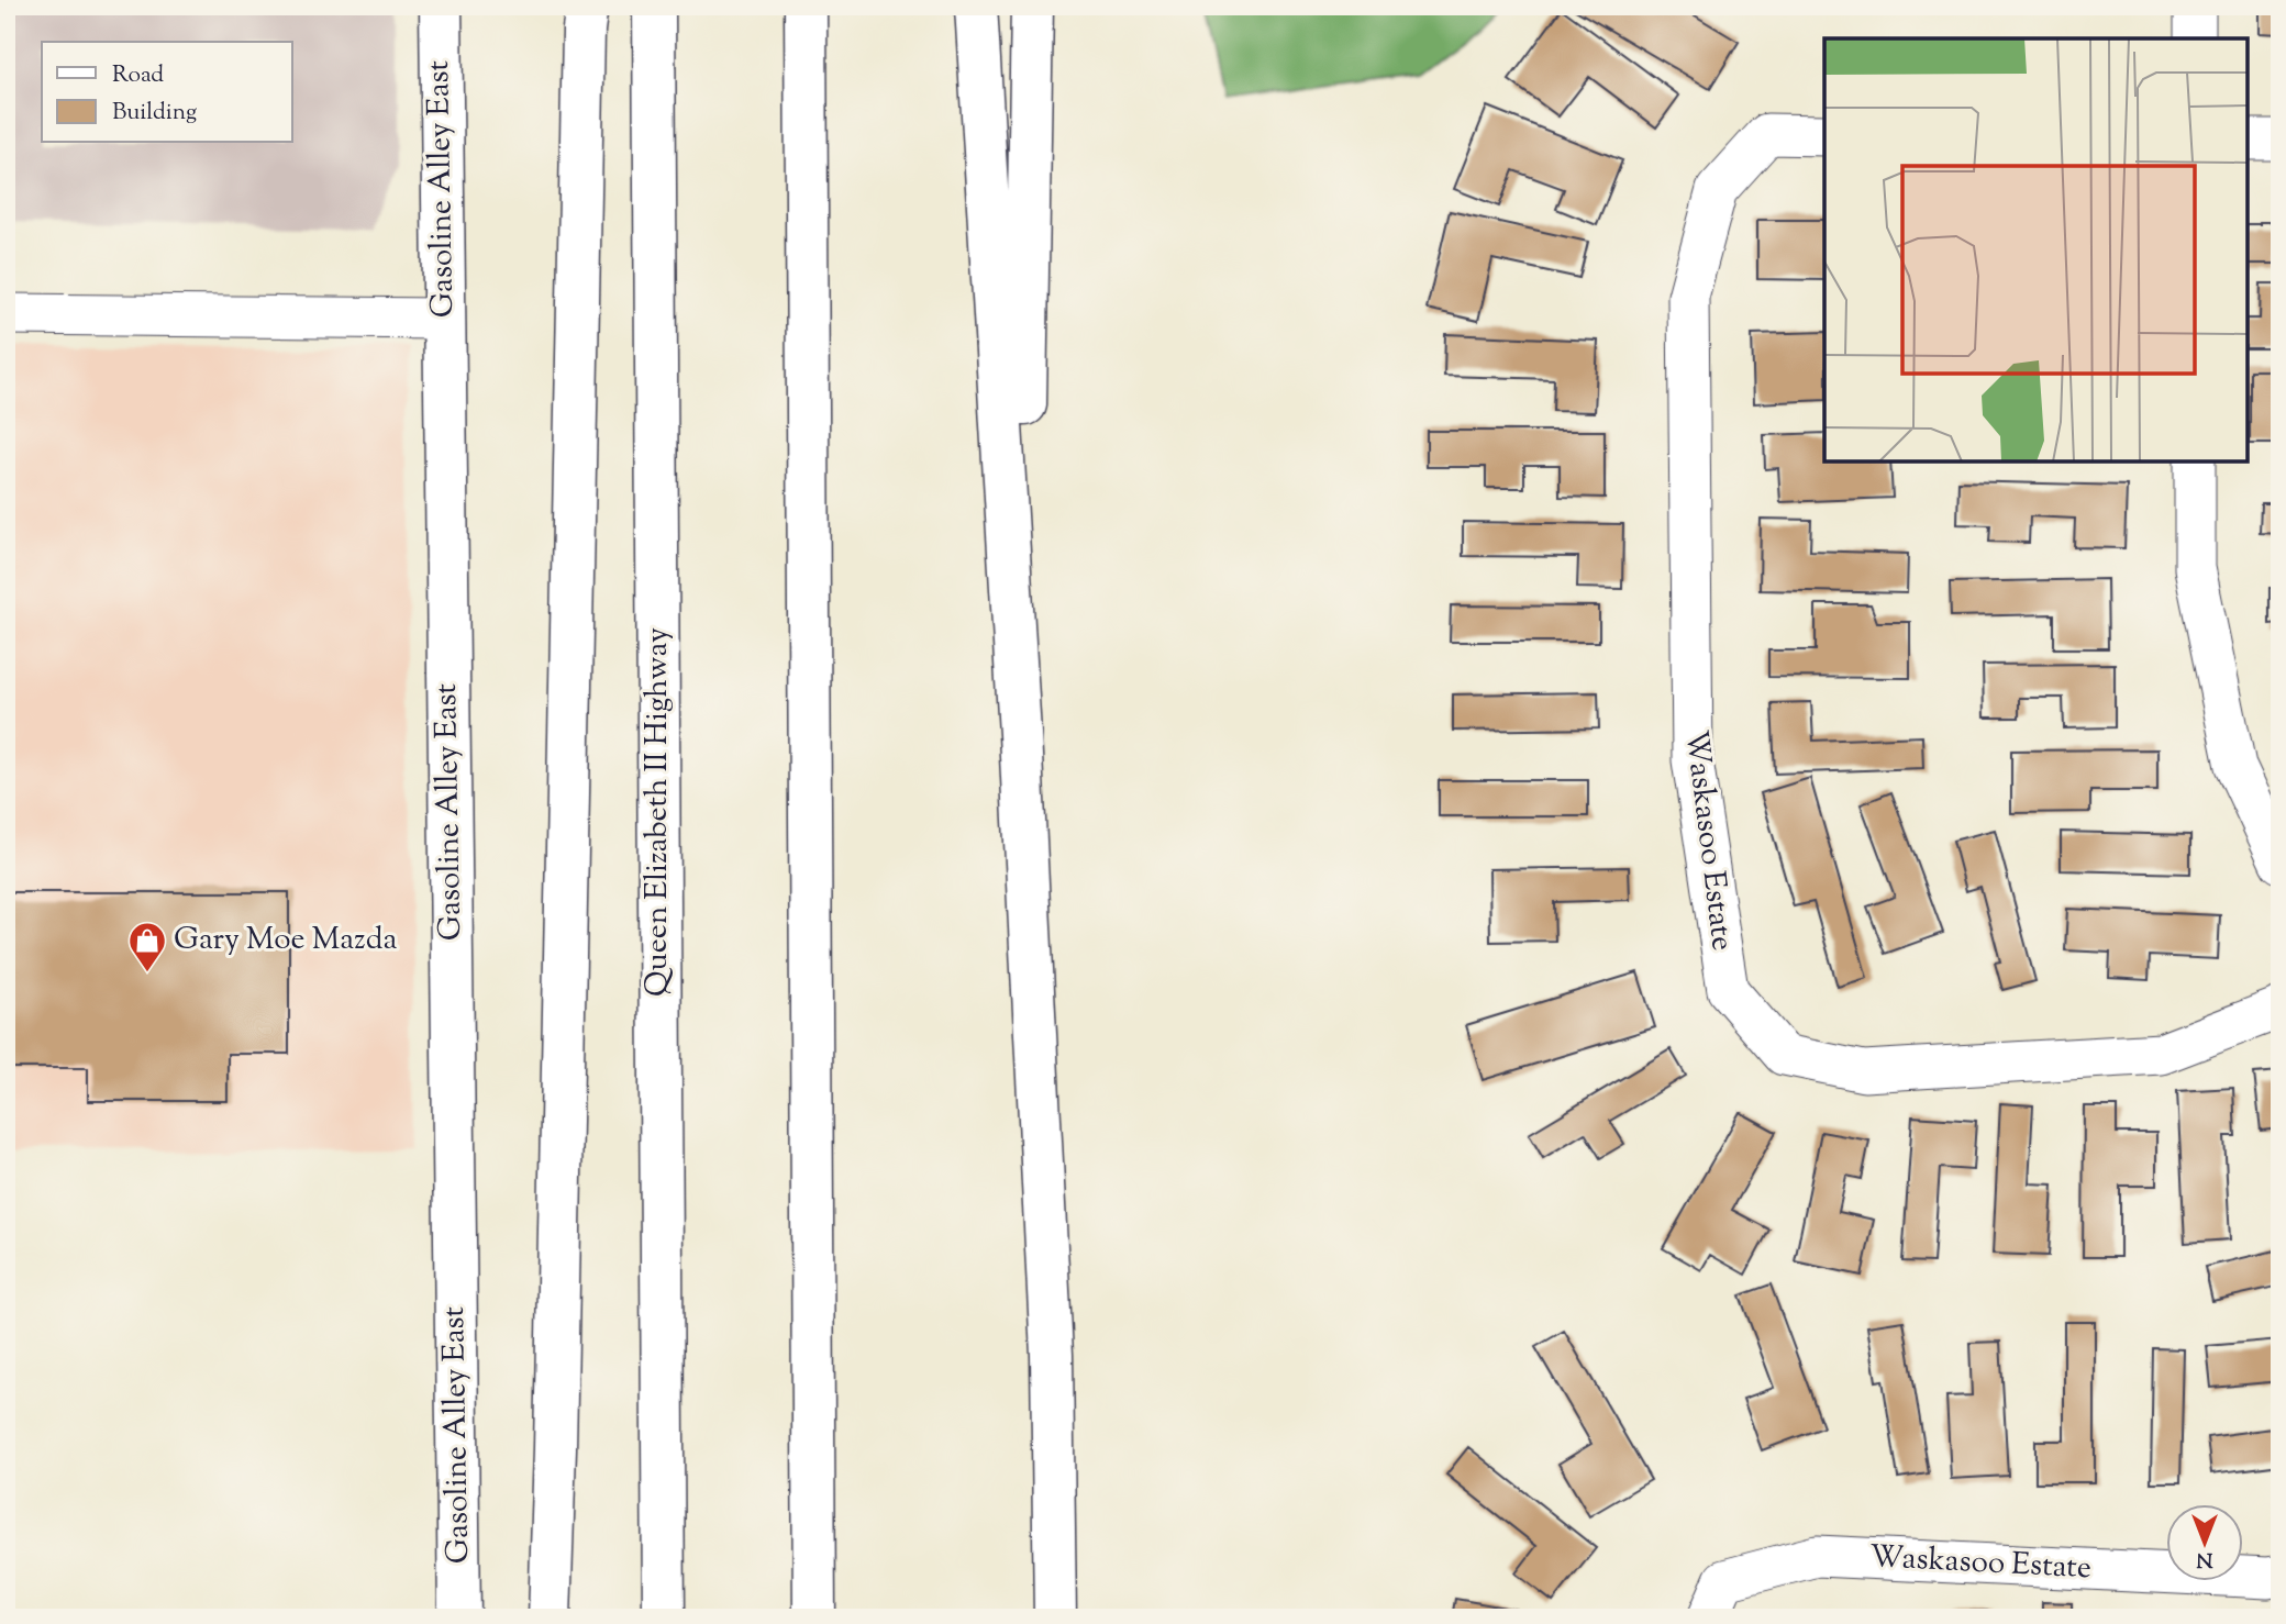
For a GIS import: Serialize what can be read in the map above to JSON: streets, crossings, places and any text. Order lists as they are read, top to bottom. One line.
{"streets":{"main road":["Gasoline Alley East","Queen Elizabeth II Highway"],"street":["Waskasoo Estate"]},"places":{"shop":["Gary Moe Mazda"]},"legend":["Road","Building"],"north":"bottom"}
